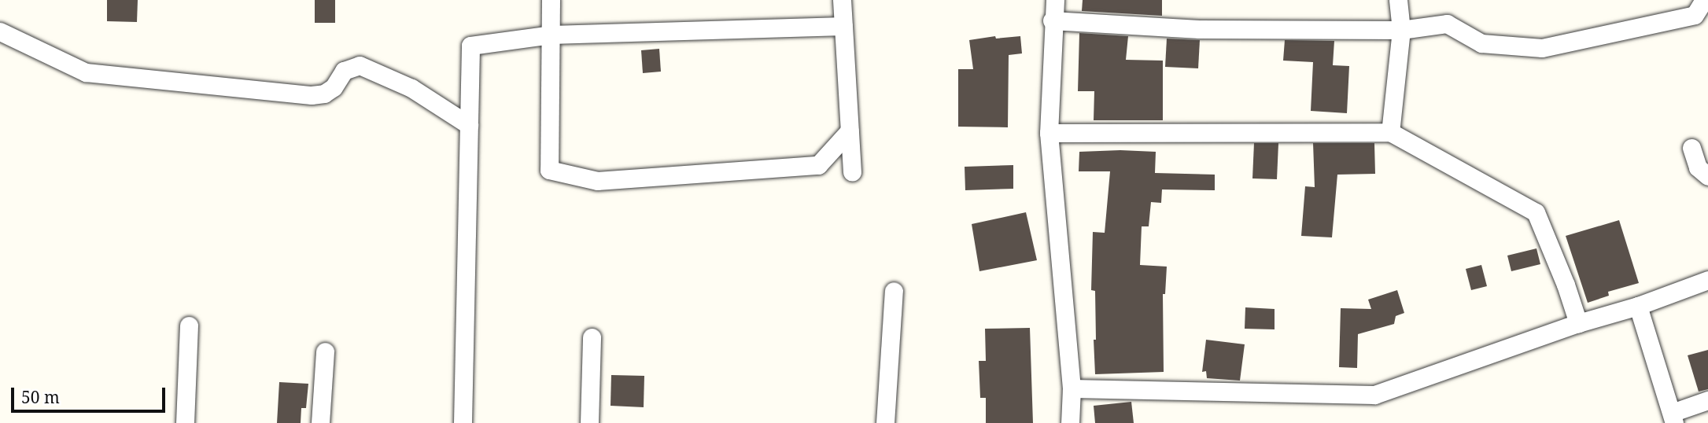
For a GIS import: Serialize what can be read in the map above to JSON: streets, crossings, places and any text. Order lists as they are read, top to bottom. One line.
{"scale_bar":"50 m"}
